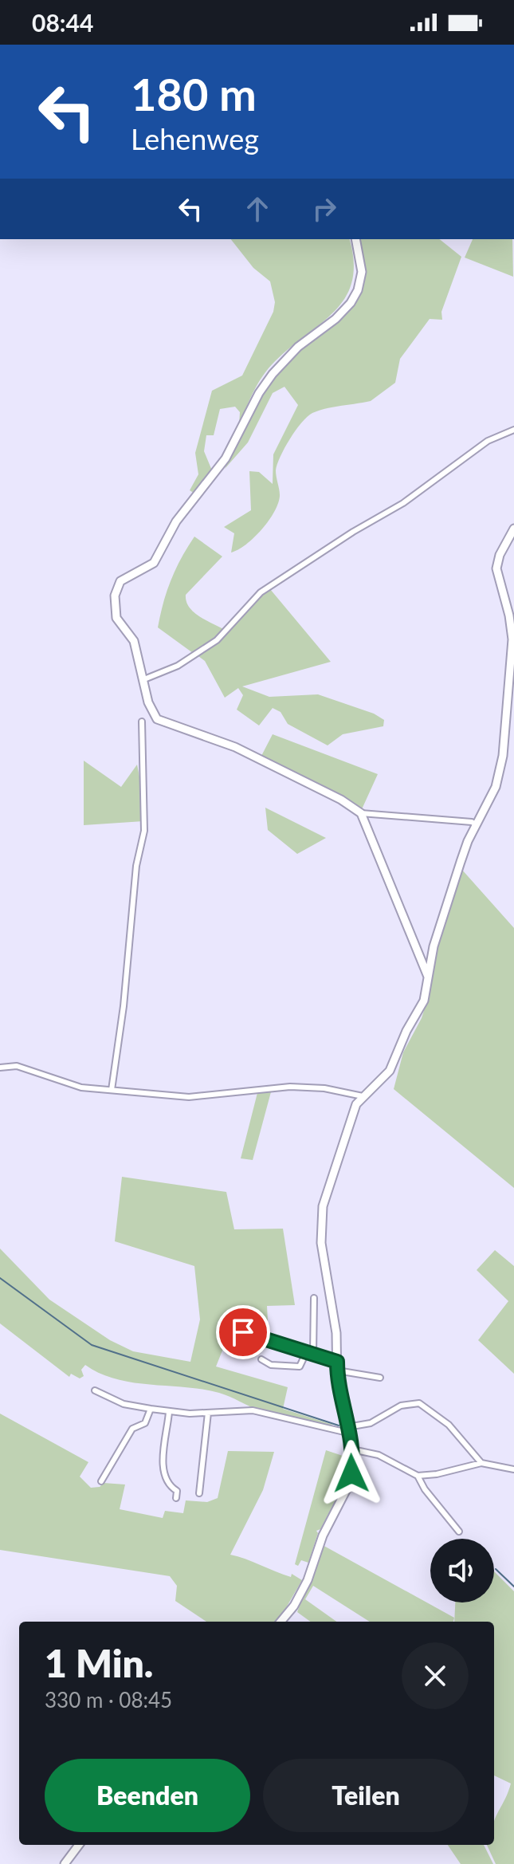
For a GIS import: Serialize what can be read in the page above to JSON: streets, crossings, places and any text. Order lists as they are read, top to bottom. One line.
{"page":{"status":"08:44","turn":["180 m","Lehenweg"],"heading":["1 Min.","330 m · 08:45"],"buttons":["Beenden","Teilen"]}}
